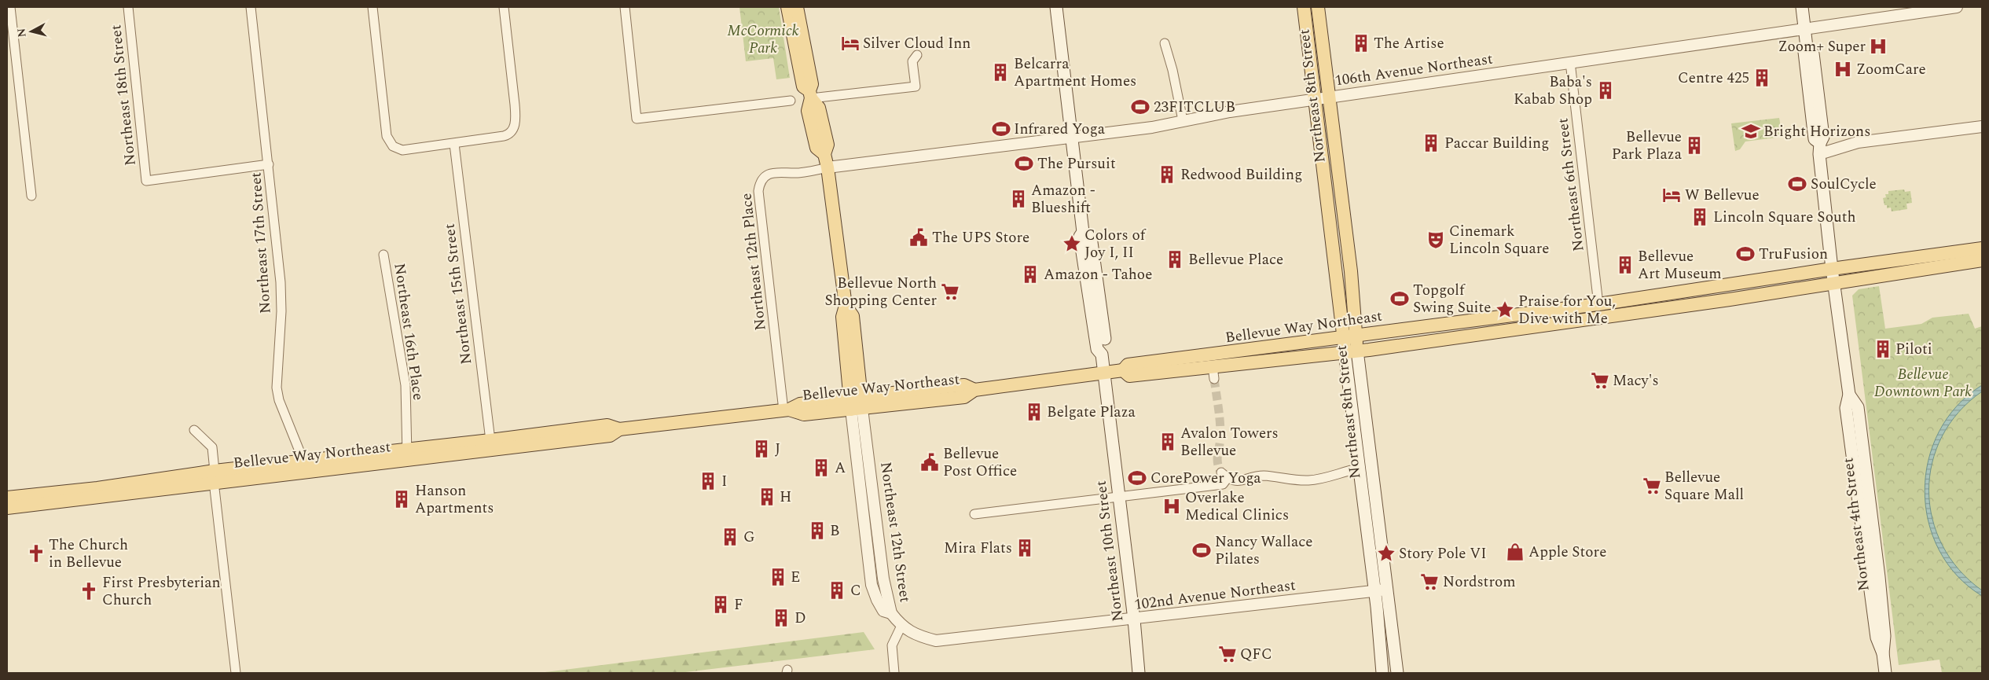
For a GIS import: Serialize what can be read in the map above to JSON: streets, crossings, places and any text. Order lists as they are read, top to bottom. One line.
{"streets":{"main road":["Northeast 8th Street","Bellevue Way Northeast","Northeast 4th Street","Northeast 12th Street","Northeast 10th Street"],"street":["106th Avenue Northeast","Northeast 18th Street","Northeast 6th Street","Northeast 17th Street","Northeast 12th Place","Northeast 15th Street","Northeast 16th Place","102nd Avenue Northeast"]},"crossings":[["106th Avenue Northeast","Northeast 8th Street"],["106th Avenue Northeast","Northeast 6th Street"],["106th Avenue Northeast","Northeast 12th Place"],["106th Avenue Northeast","Northeast 4th Street"],["106th Avenue Northeast","Northeast 12th Street"],["106th Avenue Northeast","Northeast 10th Street"],["Northeast 18th Street","Northeast 17th Street"],["Northeast 8th Street","Bellevue Way Northeast"],["Northeast 8th Street","102nd Avenue Northeast"],["Northeast 6th Street","Bellevue Way Northeast"],["Northeast 17th Street","Bellevue Way Northeast"],["Northeast 12th Place","Bellevue Way Northeast"],["Northeast 12th Place","Northeast 12th Street"],["Northeast 15th Street","Bellevue Way Northeast"],["Bellevue Way Northeast","Northeast 16th Place"],["Bellevue Way Northeast","Northeast 4th Street"],["Bellevue Way Northeast","Northeast 12th Street"],["Bellevue Way Northeast","Northeast 10th Street"],["Northeast 12th Street","102nd Avenue Northeast"],["Northeast 10th Street","102nd Avenue Northeast"]],"parks":["McCormick Park","Bellevue Downtown Park"],"places":{"hotel":["Silver Cloud Inn","W Bellevue"],"building":["The Artise","Belcarra Apartment Homes","Centre 425","Baba's Kabab Shop","Paccar Building","Bellevue Park Plaza","Redwood Building","Amazon - Blueshift","Lincoln Square South","Bellevue Place","Bellevue Art Museum","Amazon - Tahoe","Piloti","Belgate Plaza","Avalon Towers Bellevue","J","A","I","H","Hanson Apartments","B","G","Mira Flats","E","C","F","D"],"hospital":["Zoom+ Super","ZoomCare","Overlake Medical Clinics"],"sports":["23FITCLUB","Infrared Yoga","The Pursuit","SoulCycle","TruFusion","Topgolf Swing Suite","CorePower Yoga","Nancy Wallace Pilates"],"school or university":["Bright Horizons"],"public building":["The UPS Store","Bellevue Post Office"],"theatre":["Cinemark Lincoln Square"],"place":["Colors of Joy I, II","Praise for You, Dive with Me","Story Pole VI"],"supermarket":["Bellevue North Shopping Center","Macy's","Bellevue Square Mall","Nordstrom","QFC"],"shop":["Apple Store"],"church":["The Church in Bellevue","First Presbyterian Church"]},"north":"left"}
